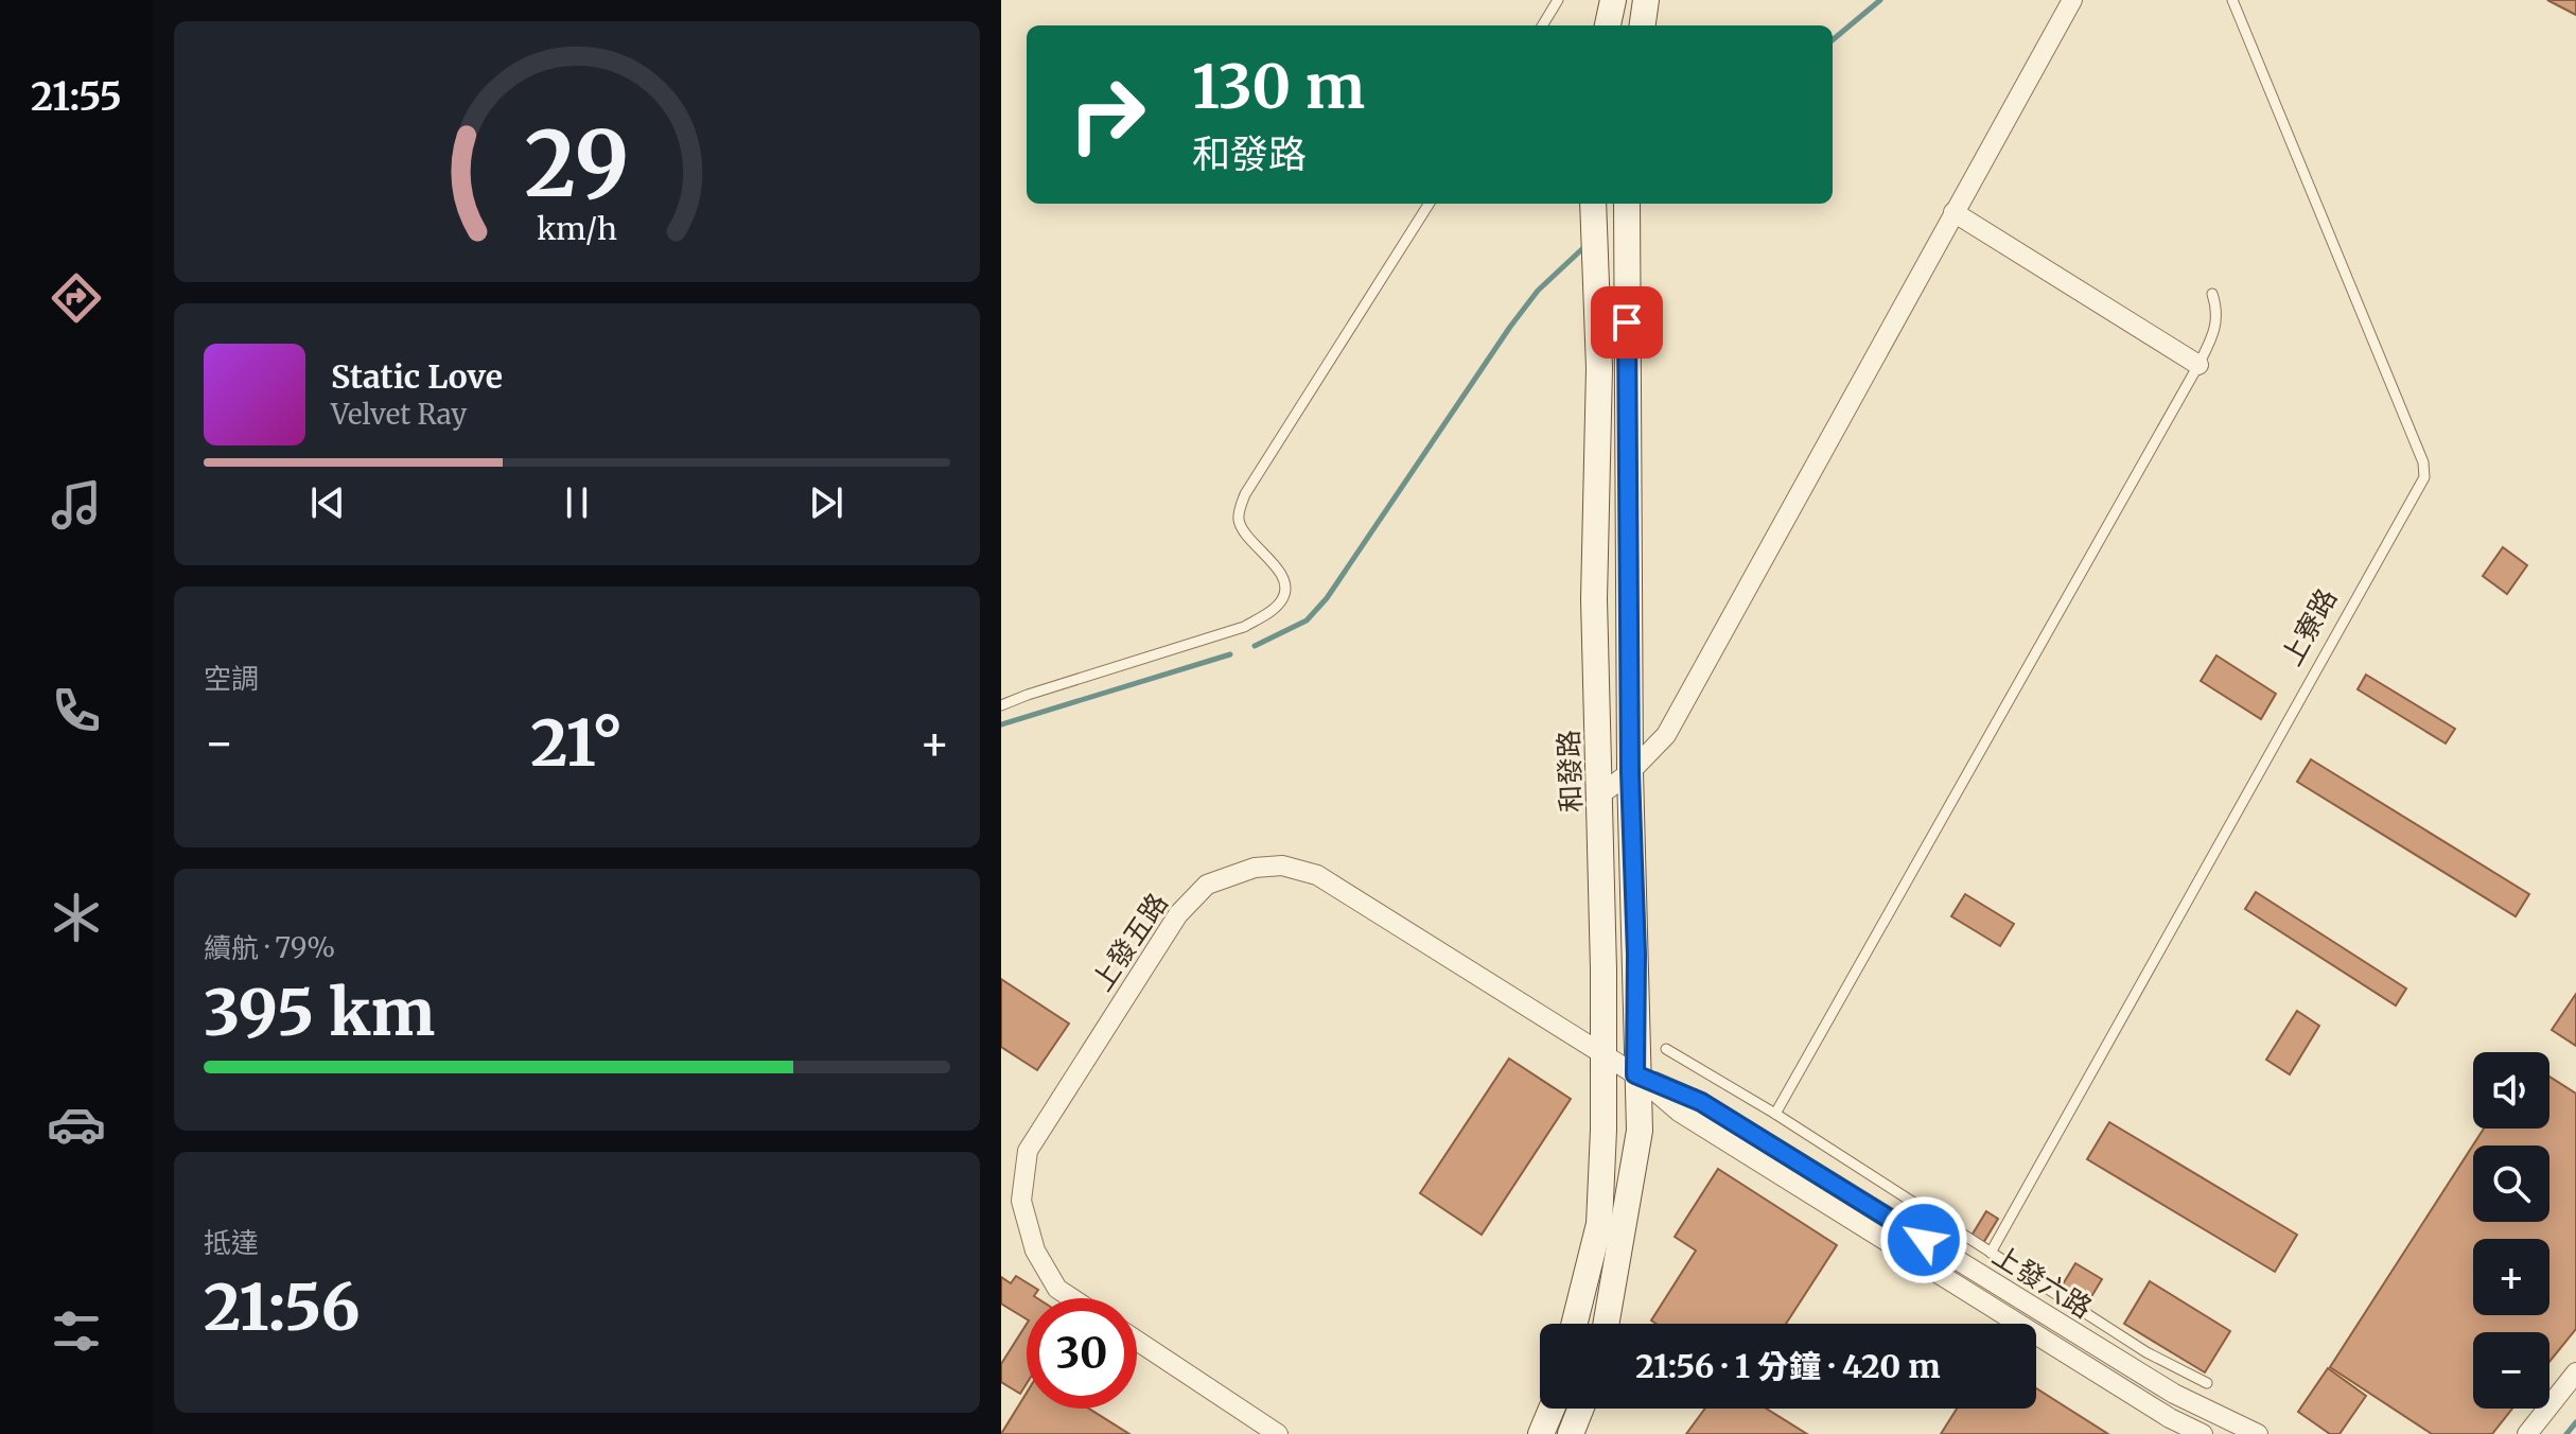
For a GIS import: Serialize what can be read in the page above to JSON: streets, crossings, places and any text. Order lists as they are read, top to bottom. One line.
{"streets":{"street":["和發路","上發五路","上發六路"],"lane":["上寮路"]},"crossings":[["和發路","上發五路"],["上發五路","上發六路"]],"page":{"tabs":"21:55","turn":["130 m","和發路"],"song":["Static Love","Velvet Ray"],"tile":["空調",["續航 · 79%","395 km"],["抵達","21:56"]],"heat":["−","21°","+"],"map_buttons":["+","−"],"limit":"30","trip":"21:56 · 1 分鐘 · 420 m","gauge":["29","km/h"]}}
